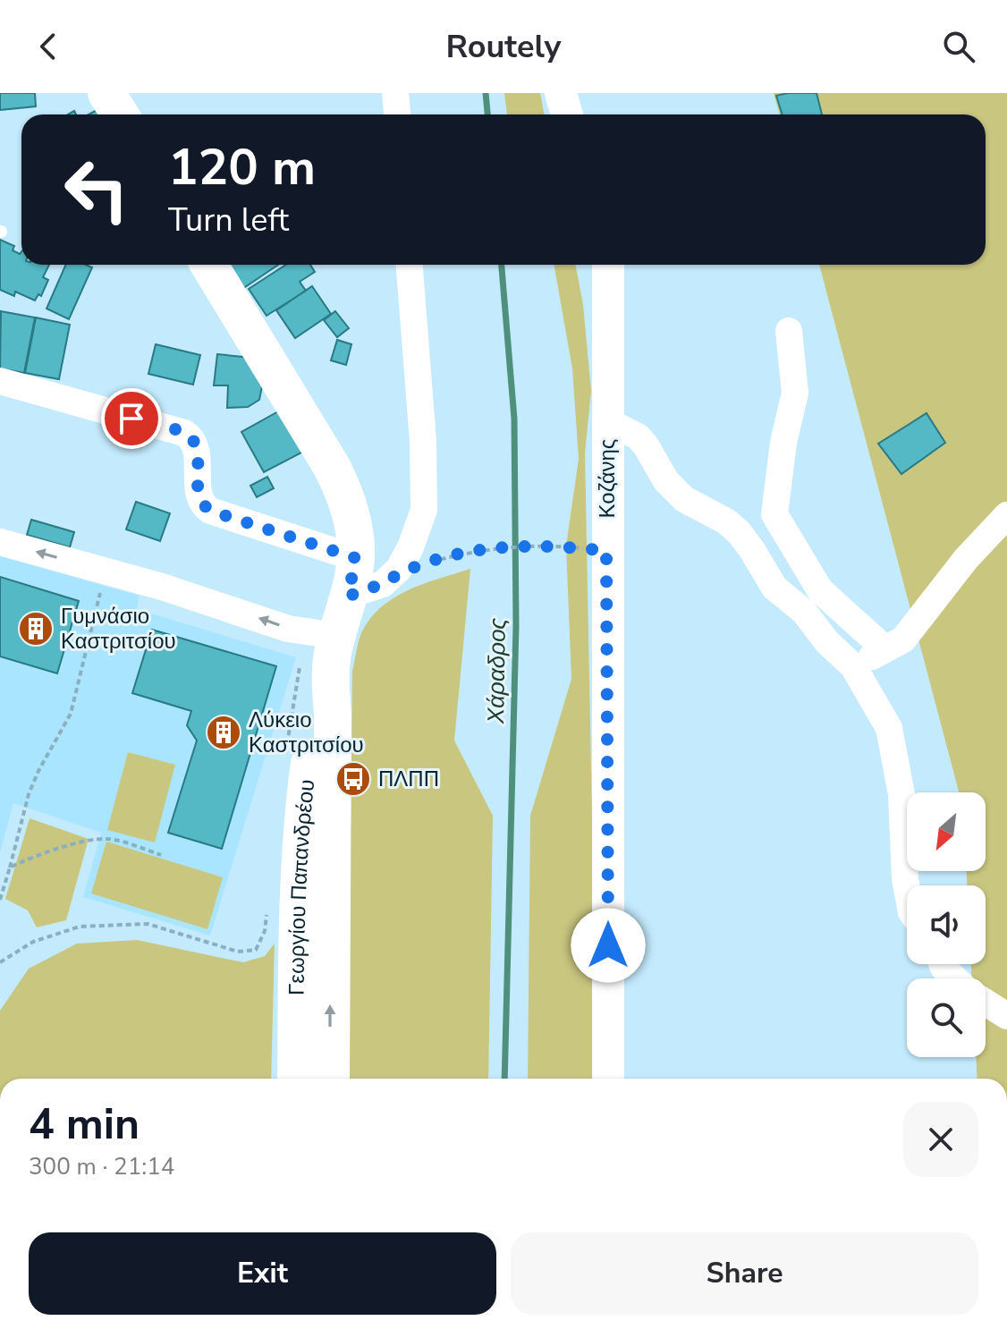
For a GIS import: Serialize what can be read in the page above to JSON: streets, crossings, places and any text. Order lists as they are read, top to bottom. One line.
{"streets":{"main road":["Γεωργίου Παπανδρέου"],"street":["Κοζάνης"]},"water":["Χάραδρος"],"places":{"building":["Γυμνάσιο Καστριτσίου","Λύκειο Καστριτσίου"],"bus stop":["ΠΛΠΠ"]},"north":"bottom left","page":{"header":"Routely","turn":["120 m","Turn left"],"heading":["4 min","300 m · 21:14"],"buttons":["Exit","Share"]}}
